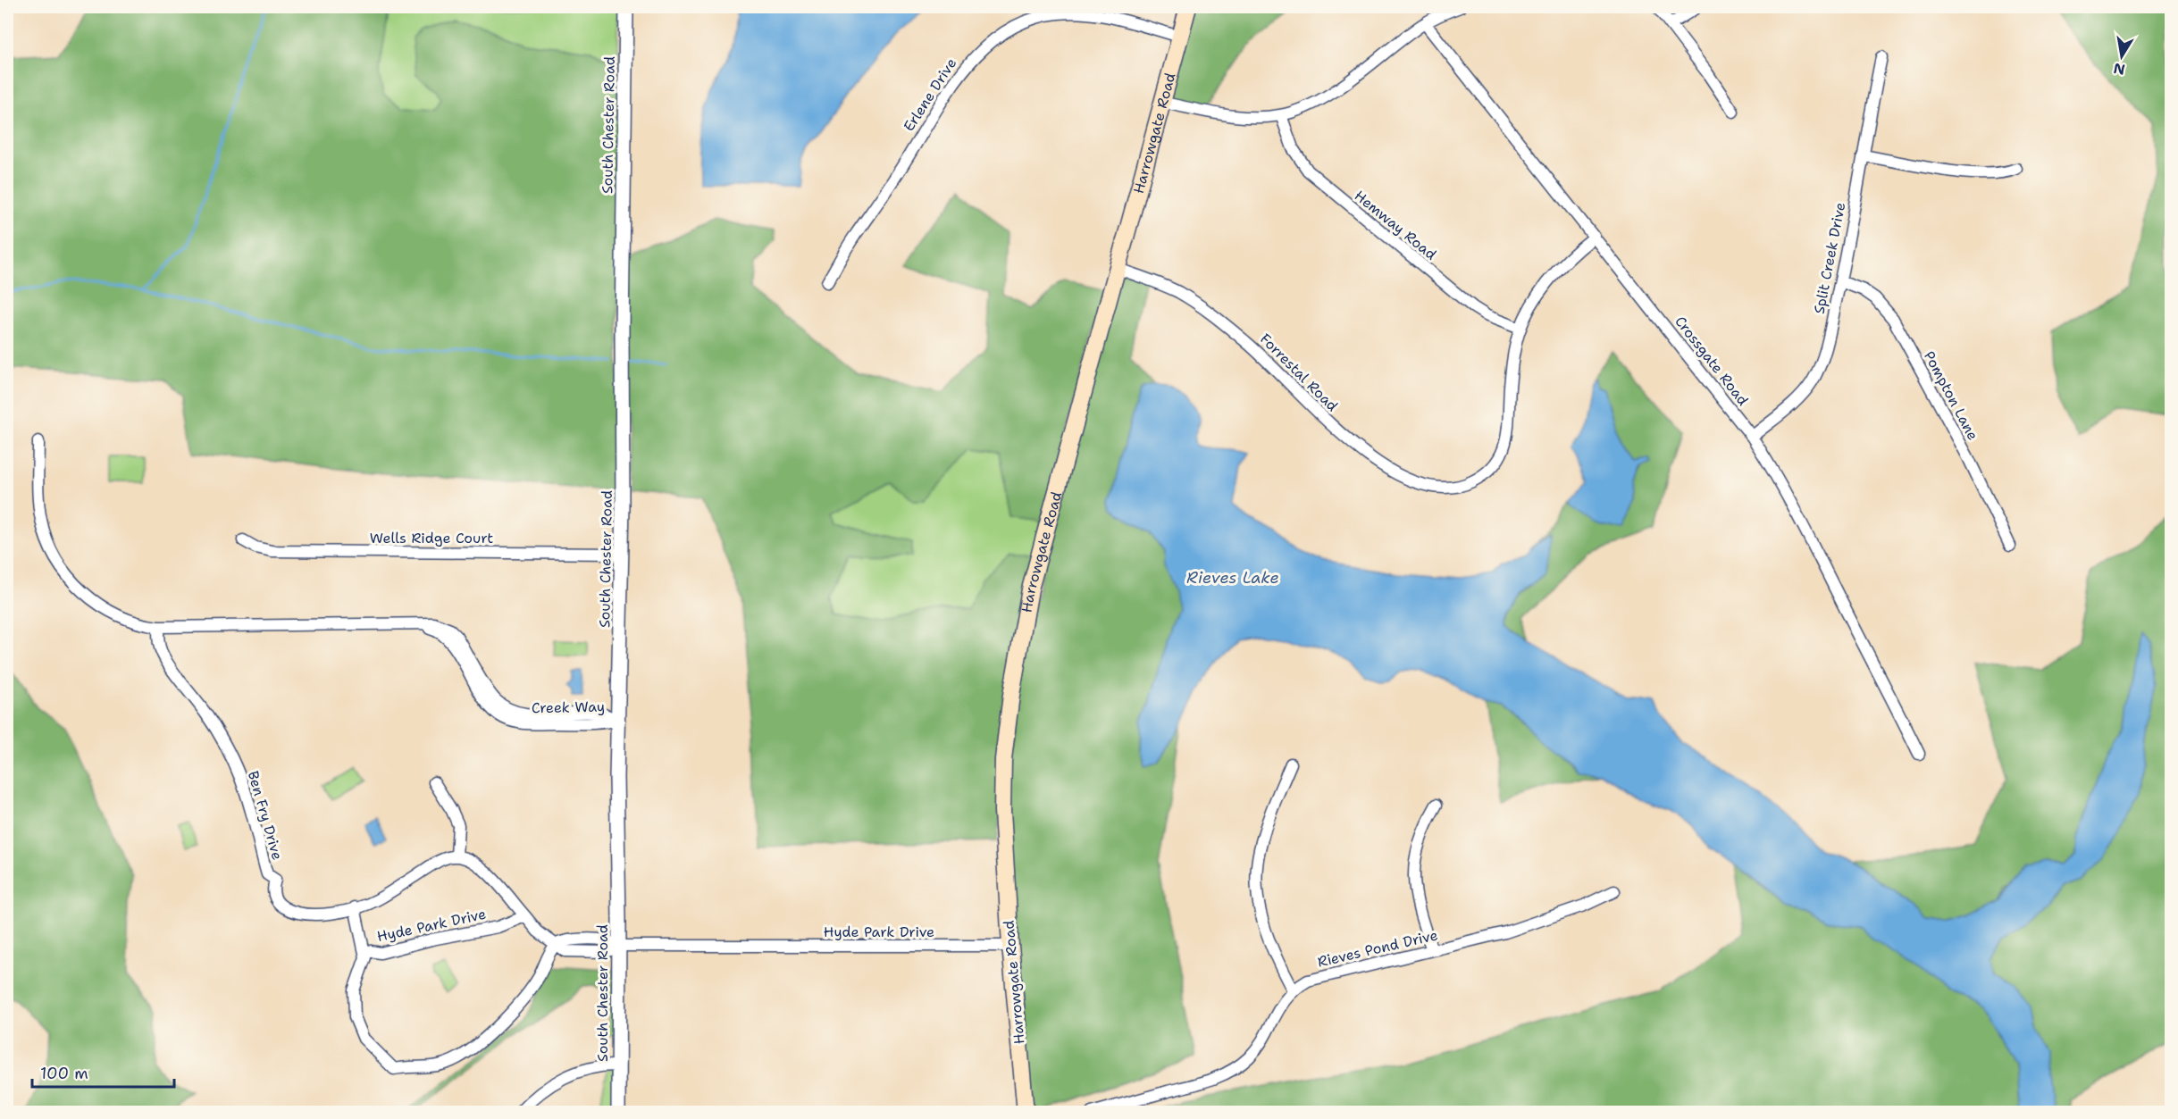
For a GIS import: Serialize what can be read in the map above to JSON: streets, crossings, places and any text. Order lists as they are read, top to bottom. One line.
{"streets":{"main road":["Harrowgate Road"],"street":["Erlene Drive","South Chester Road","Hemway Road","Split Creek Drive","Crossgate Road","Forrestal Road","Pompton Lane","Wells Ridge Court","Creek Way","Ben Fry Drive","Hyde Park Drive","Rieves Pond Drive"]},"crossings":[["Erlene Drive","Harrowgate Road"],["South Chester Road","Wells Ridge Court"],["South Chester Road","Creek Way"],["South Chester Road","Hyde Park Drive"],["Harrowgate Road","Forrestal Road"],["Harrowgate Road","Hyde Park Drive"],["Hemway Road","Forrestal Road"],["Split Creek Drive","Crossgate Road"],["Split Creek Drive","Pompton Lane"],["Creek Way","Ben Fry Drive"]],"water":["Rieves Lake"],"scale_bar":"100 m","north":"bottom"}
